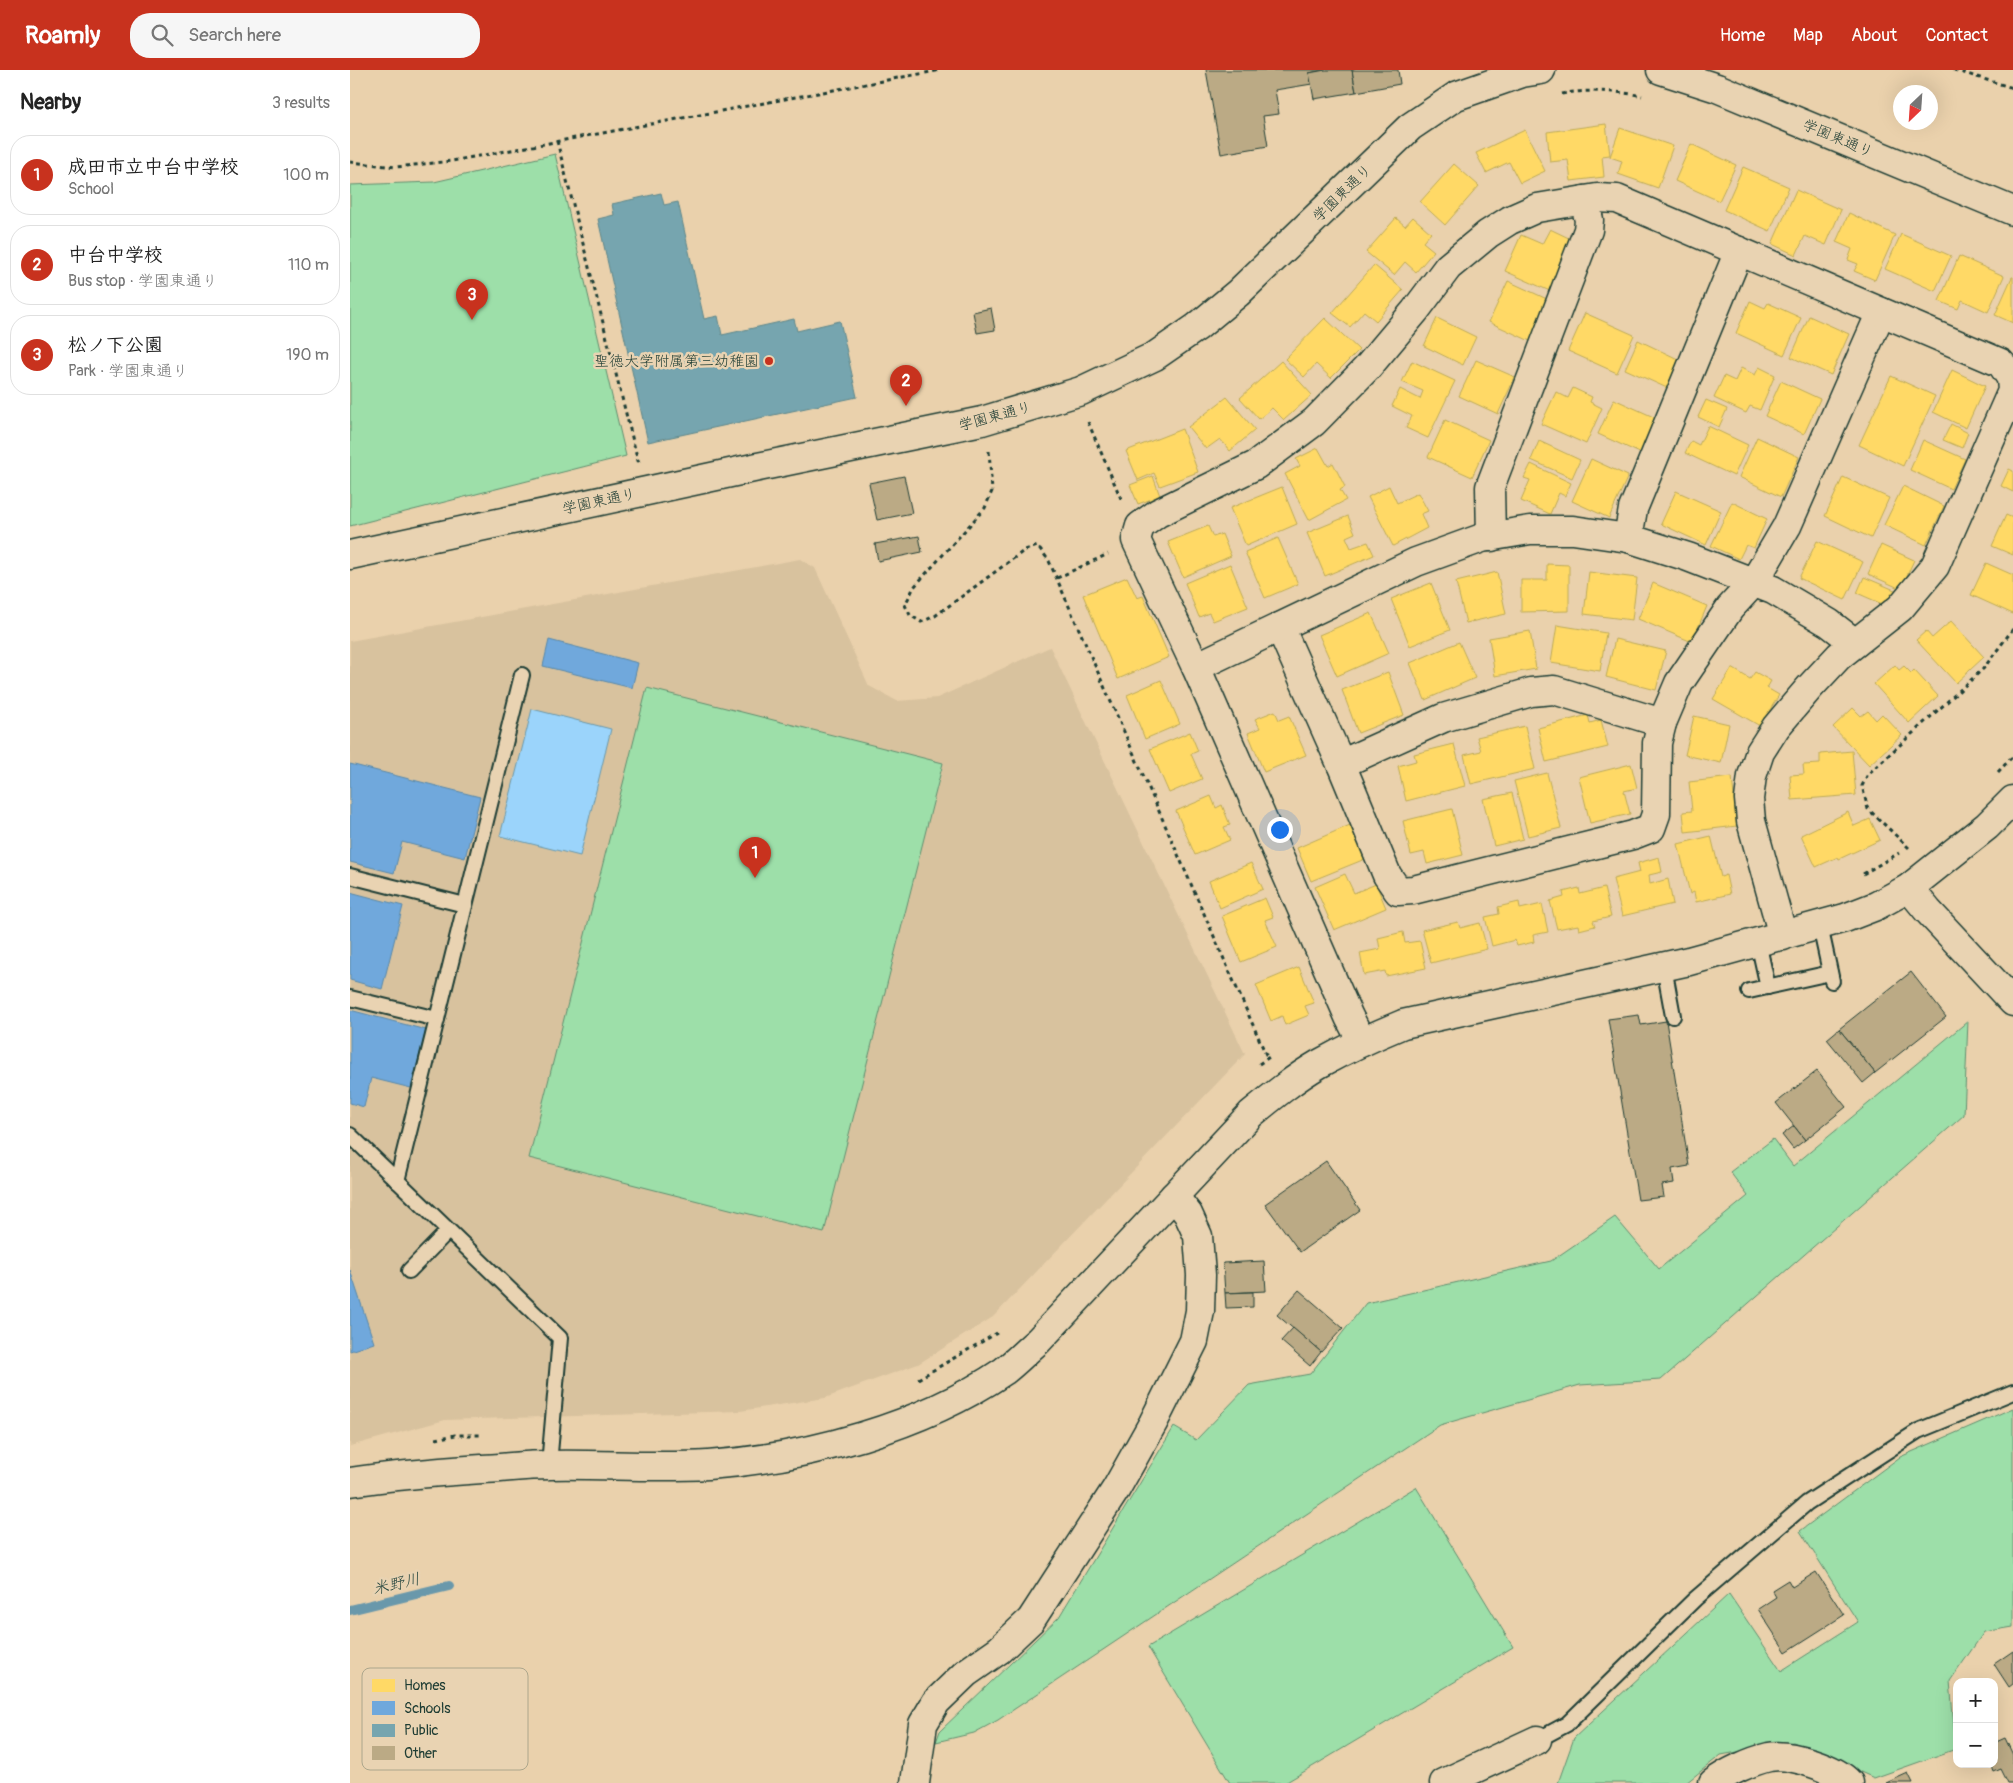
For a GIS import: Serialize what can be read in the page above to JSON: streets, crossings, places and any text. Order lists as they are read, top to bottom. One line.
{"streets":{"street":["学園東通り"]},"water":["米野川"],"places":["聖徳大学附属第三幼稚園"],"legend":["Homes","Schools","Public","Other"],"north":"bottom left","page":{"header":"Roamly","search":"Search here","nav":["Home","Map","About","Contact"],"heading":["Nearby","3 results"],"list":[{"mark":"1","name":"成田市立中台中学校","note":"School","value":"100 m"},{"mark":"2","name":"中台中学校","note":"Bus stop · 学園東通り","value":"110 m"},{"mark":"3","name":"松ノ下公園","note":"Park · 学園東通り","value":"190 m"}],"pins":["3","2","1"],"map_buttons":["+","−"]}}
